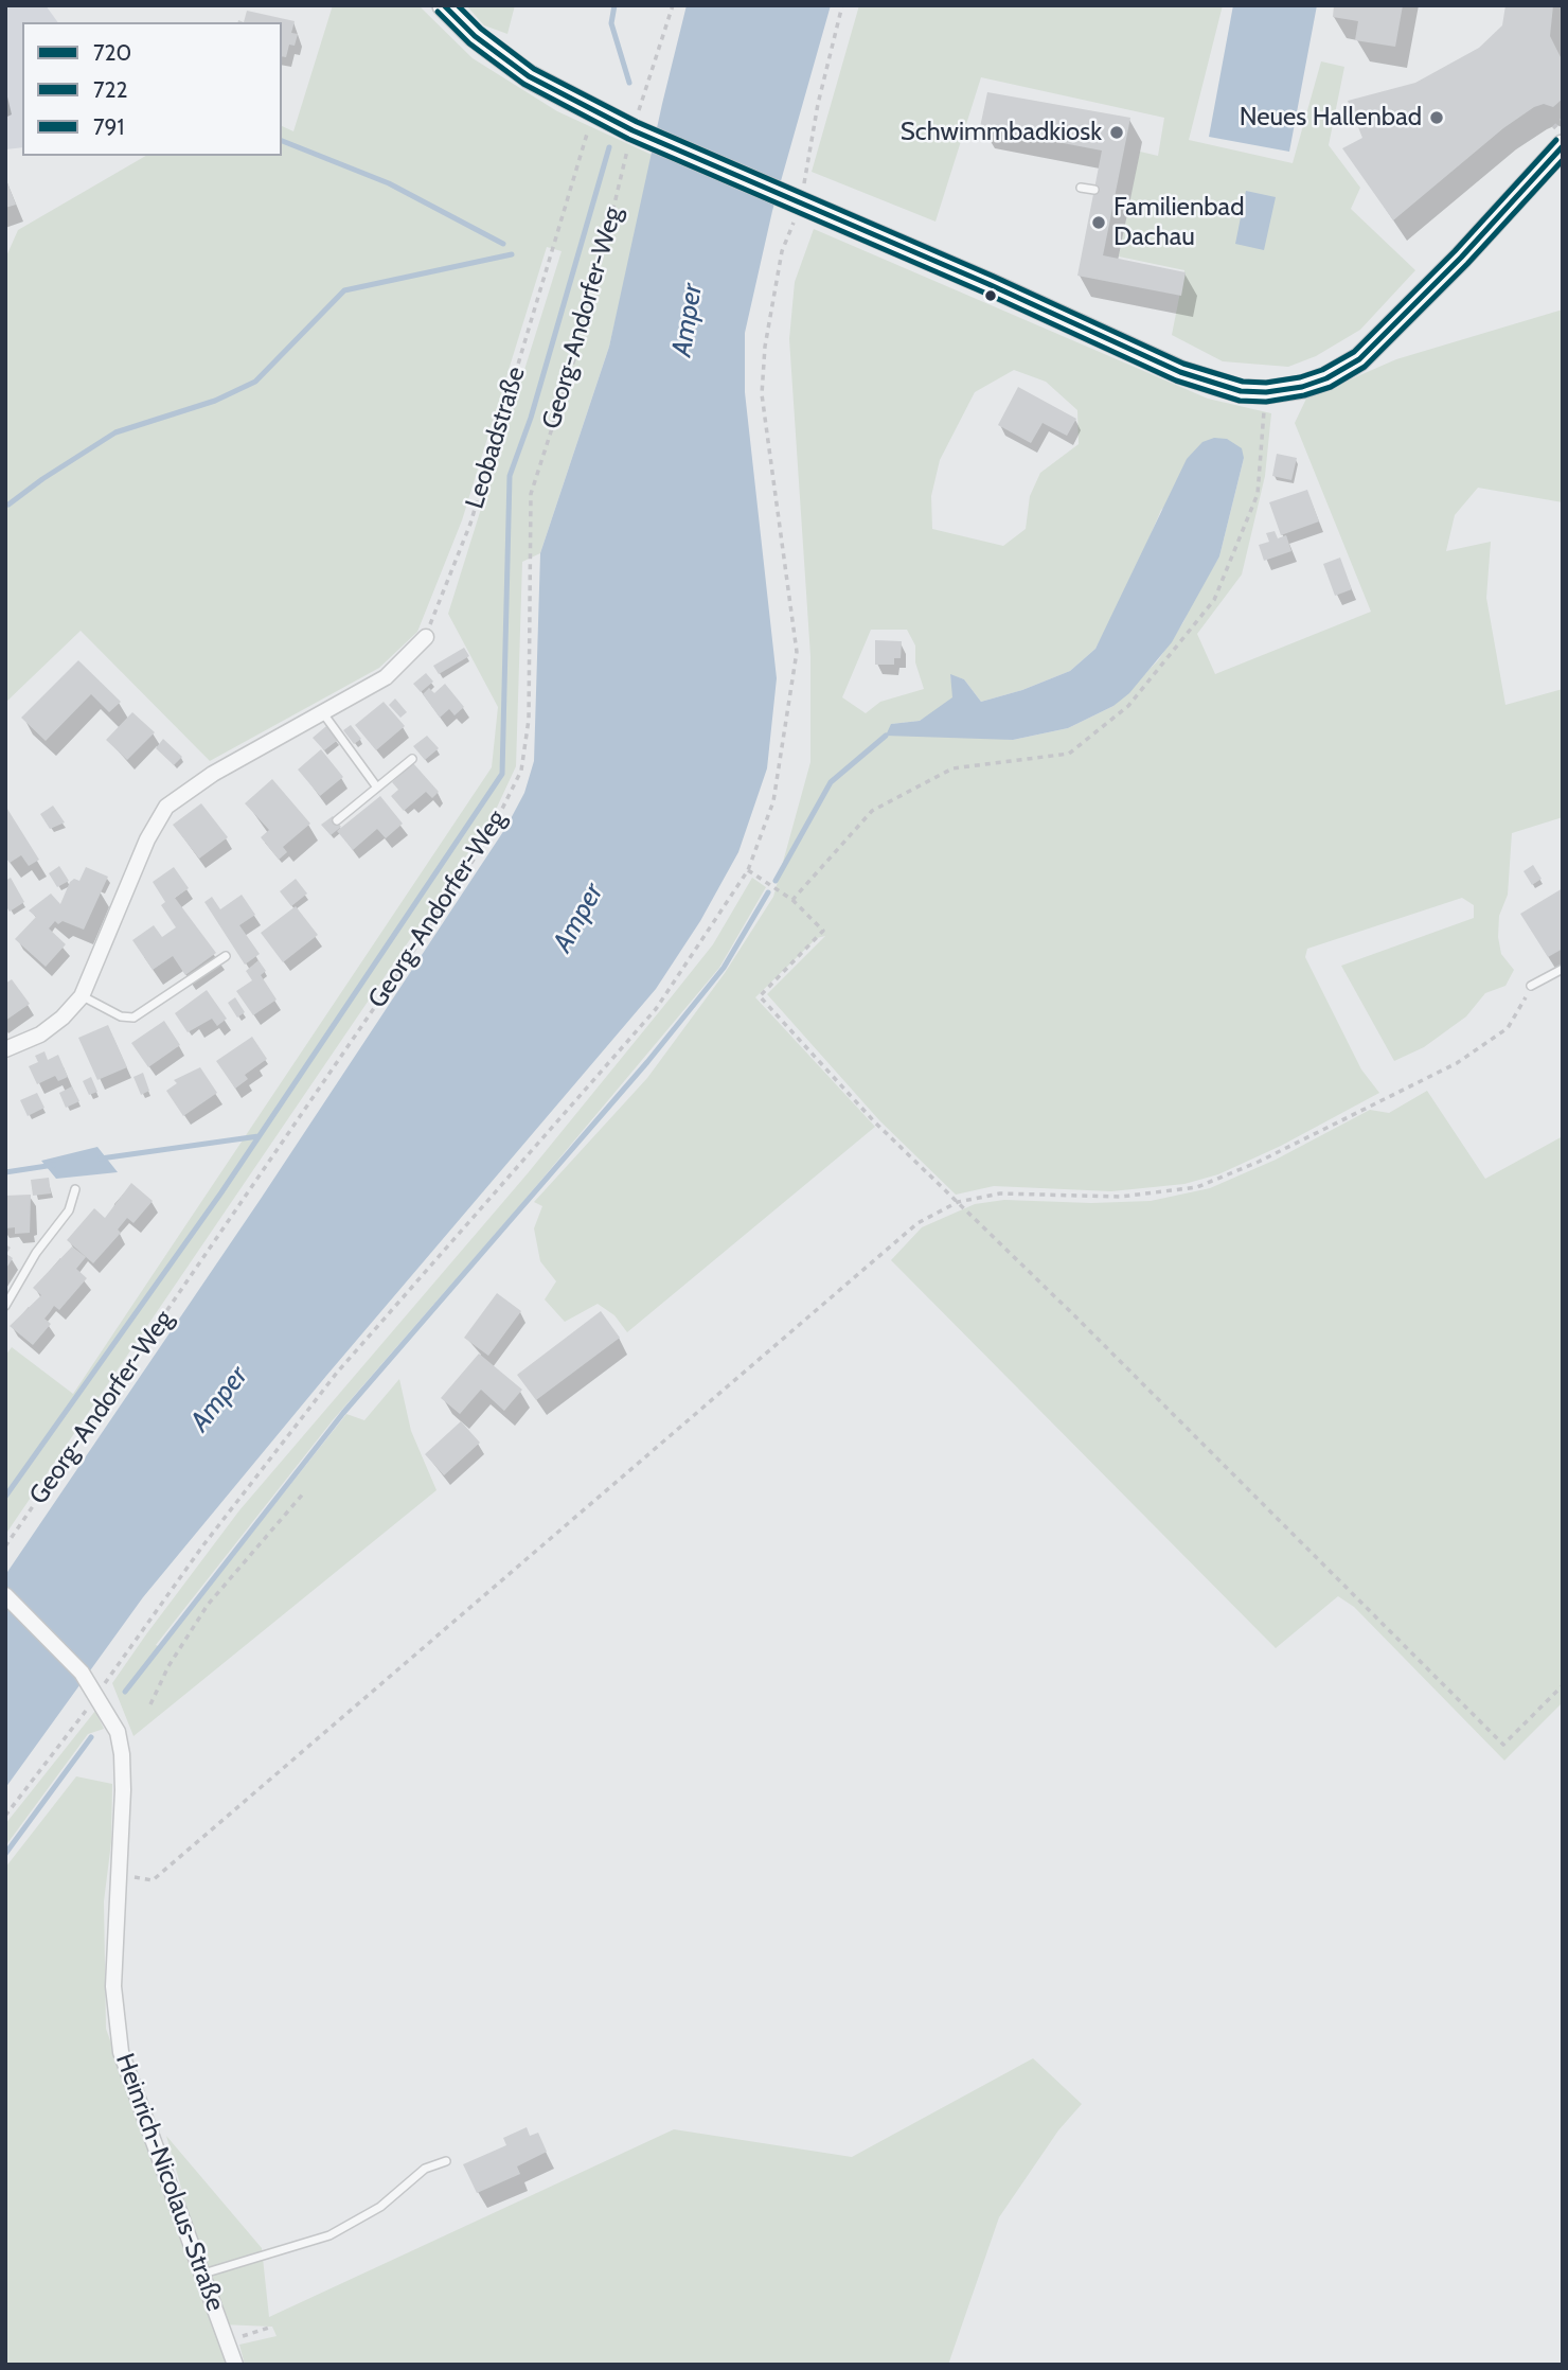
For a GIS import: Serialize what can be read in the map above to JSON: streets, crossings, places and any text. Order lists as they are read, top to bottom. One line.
{"streets":{"street":["Heinrich-Nicolaus-Straße"],"path":["Georg-Andorfer-Weg","Leobadstraße"]},"water":["Amper"],"places":["Neues Hallenbad","Schwimmbadkiosk","Familienbad Dachau"],"lines":["transit line 720","transit line 791","transit line 722"],"legend":["720","722","791"]}
